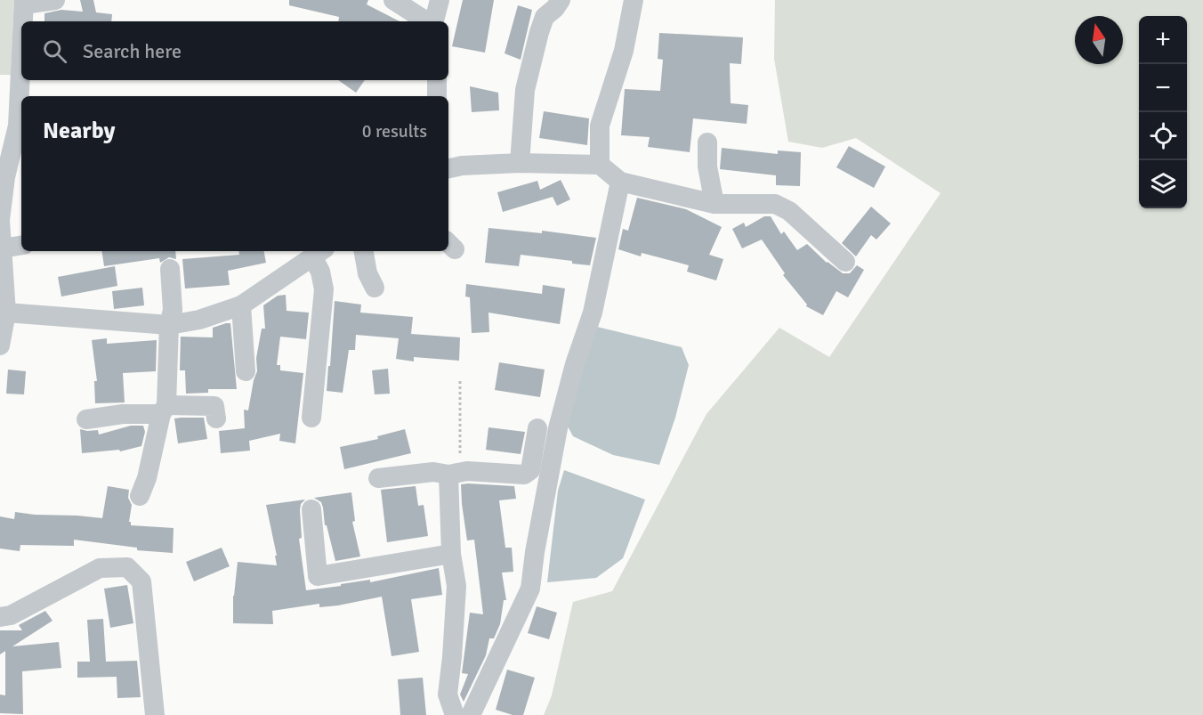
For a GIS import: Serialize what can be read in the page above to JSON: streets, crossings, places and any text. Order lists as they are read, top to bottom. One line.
{"north":"top","page":{"map_buttons":["+","−"],"search":"Search here","heading":["Nearby","0 results"]}}
